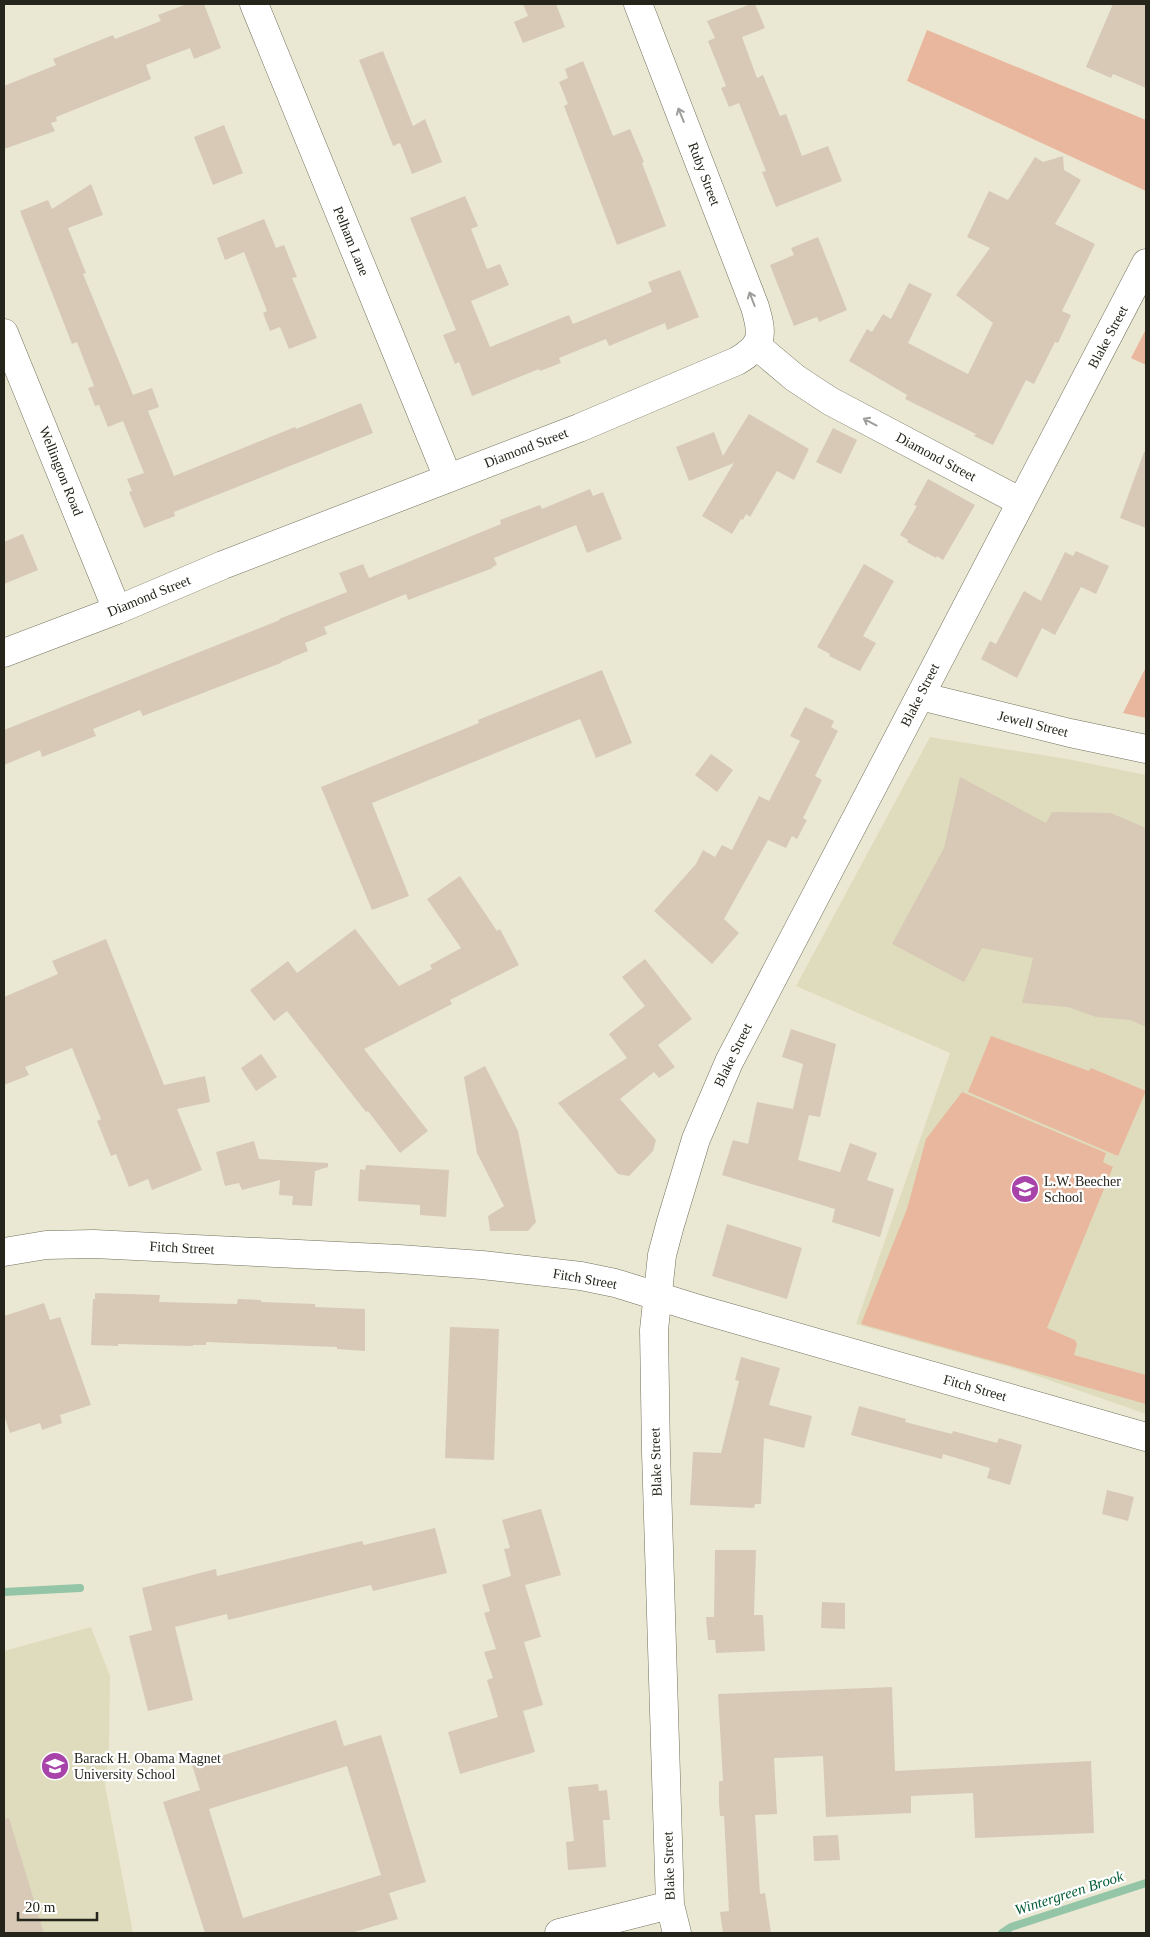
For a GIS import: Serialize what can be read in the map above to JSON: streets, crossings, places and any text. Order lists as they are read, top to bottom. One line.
{"streets":{"street":["Ruby Street","Pelham Lane","Blake Street","Diamond Street","Wellington Road","Jewell Street","Fitch Street"]},"crossings":[["Ruby Street","Diamond Street"],["Pelham Lane","Diamond Street"],["Blake Street","Diamond Street"],["Blake Street","Jewell Street"],["Blake Street","Fitch Street"],["Diamond Street","Wellington Road"]],"one_way":["Ruby Street"],"water":["Wintergreen Brook"],"places":{"school or university":["L.W. Beecher School","Barack H. Obama Magnet University School"]},"scale_bar":"20 m"}
